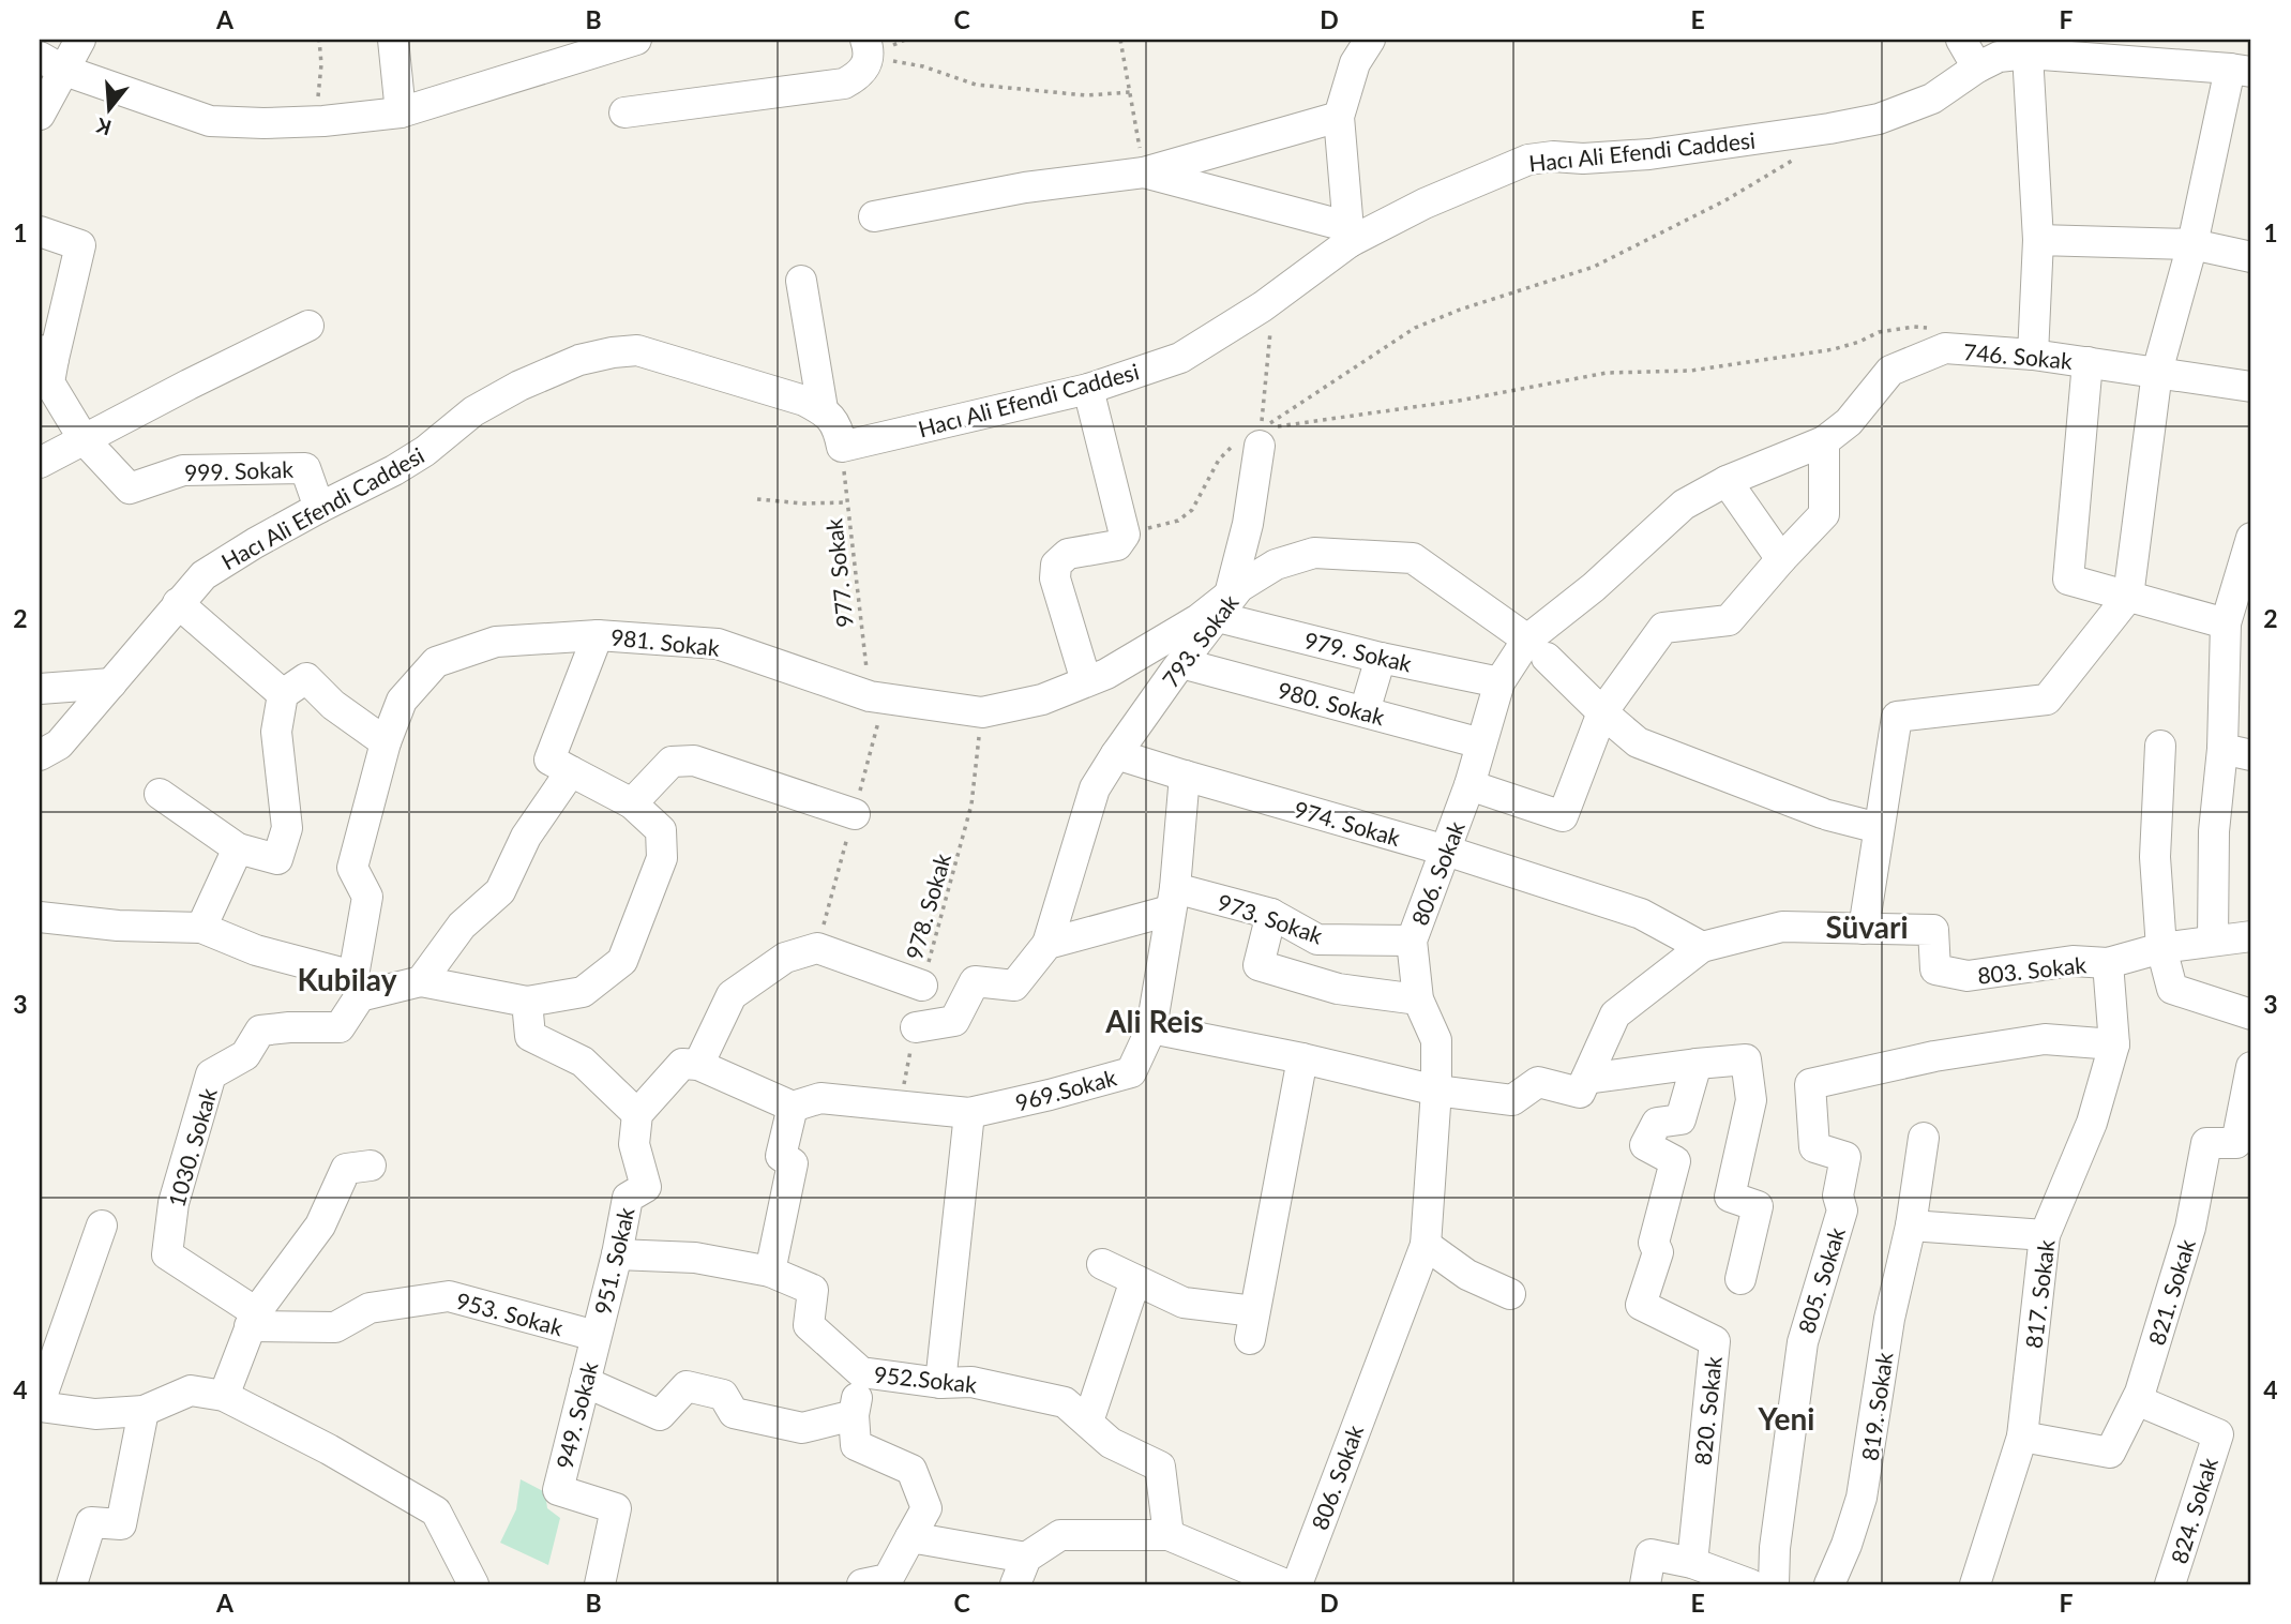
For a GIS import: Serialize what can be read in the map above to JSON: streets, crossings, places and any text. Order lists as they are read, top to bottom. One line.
{"streets":{"street":["Hacı Ali Efendi Caddesi","746. Sokak","999. Sokak","793. Sokak","981. Sokak","979. Sokak","980. Sokak","974. Sokak","806. Sokak","973. Sokak","803. Sokak","969.Sokak","1030. Sokak","951. Sokak","805. Sokak","821. Sokak","817. Sokak","953. Sokak","952.Sokak","819. Sokak","820. Sokak","949. Sokak","824. Sokak"],"path":["977. Sokak","978. Sokak"]},"crossings":[["Hacı Ali Efendi Caddesi","999. Sokak"],["Hacı Ali Efendi Caddesi","977. Sokak"],["746. Sokak","806. Sokak"],["977. Sokak","981. Sokak"],["793. Sokak","981. Sokak"],["793. Sokak","979. Sokak"],["793. Sokak","980. Sokak"],["793. Sokak","974. Sokak"],["793. Sokak","806. Sokak"],["981. Sokak","979. Sokak"],["981. Sokak","978. Sokak"],["981. Sokak","1030. Sokak"],["979. Sokak","806. Sokak"],["980. Sokak","806. Sokak"],["974. Sokak","806. Sokak"],["974. Sokak","803. Sokak"],["974. Sokak","969.Sokak"],["806. Sokak","973. Sokak"],["973. Sokak","969.Sokak"],["803. Sokak","817. Sokak"],["1030. Sokak","953. Sokak"],["951. Sokak","953. Sokak"],["951. Sokak","952.Sokak"],["951. Sokak","949. Sokak"],["805. Sokak","817. Sokak"],["821. Sokak","817. Sokak"],["821. Sokak","824. Sokak"],["953. Sokak","949. Sokak"]],"districts":["Süvari","Kubilay","Ali Reis","Yeni"],"north":"bottom","grid":{"columns":["A","B","C","D","E","F"],"rows":["1","2","3","4"]}}
